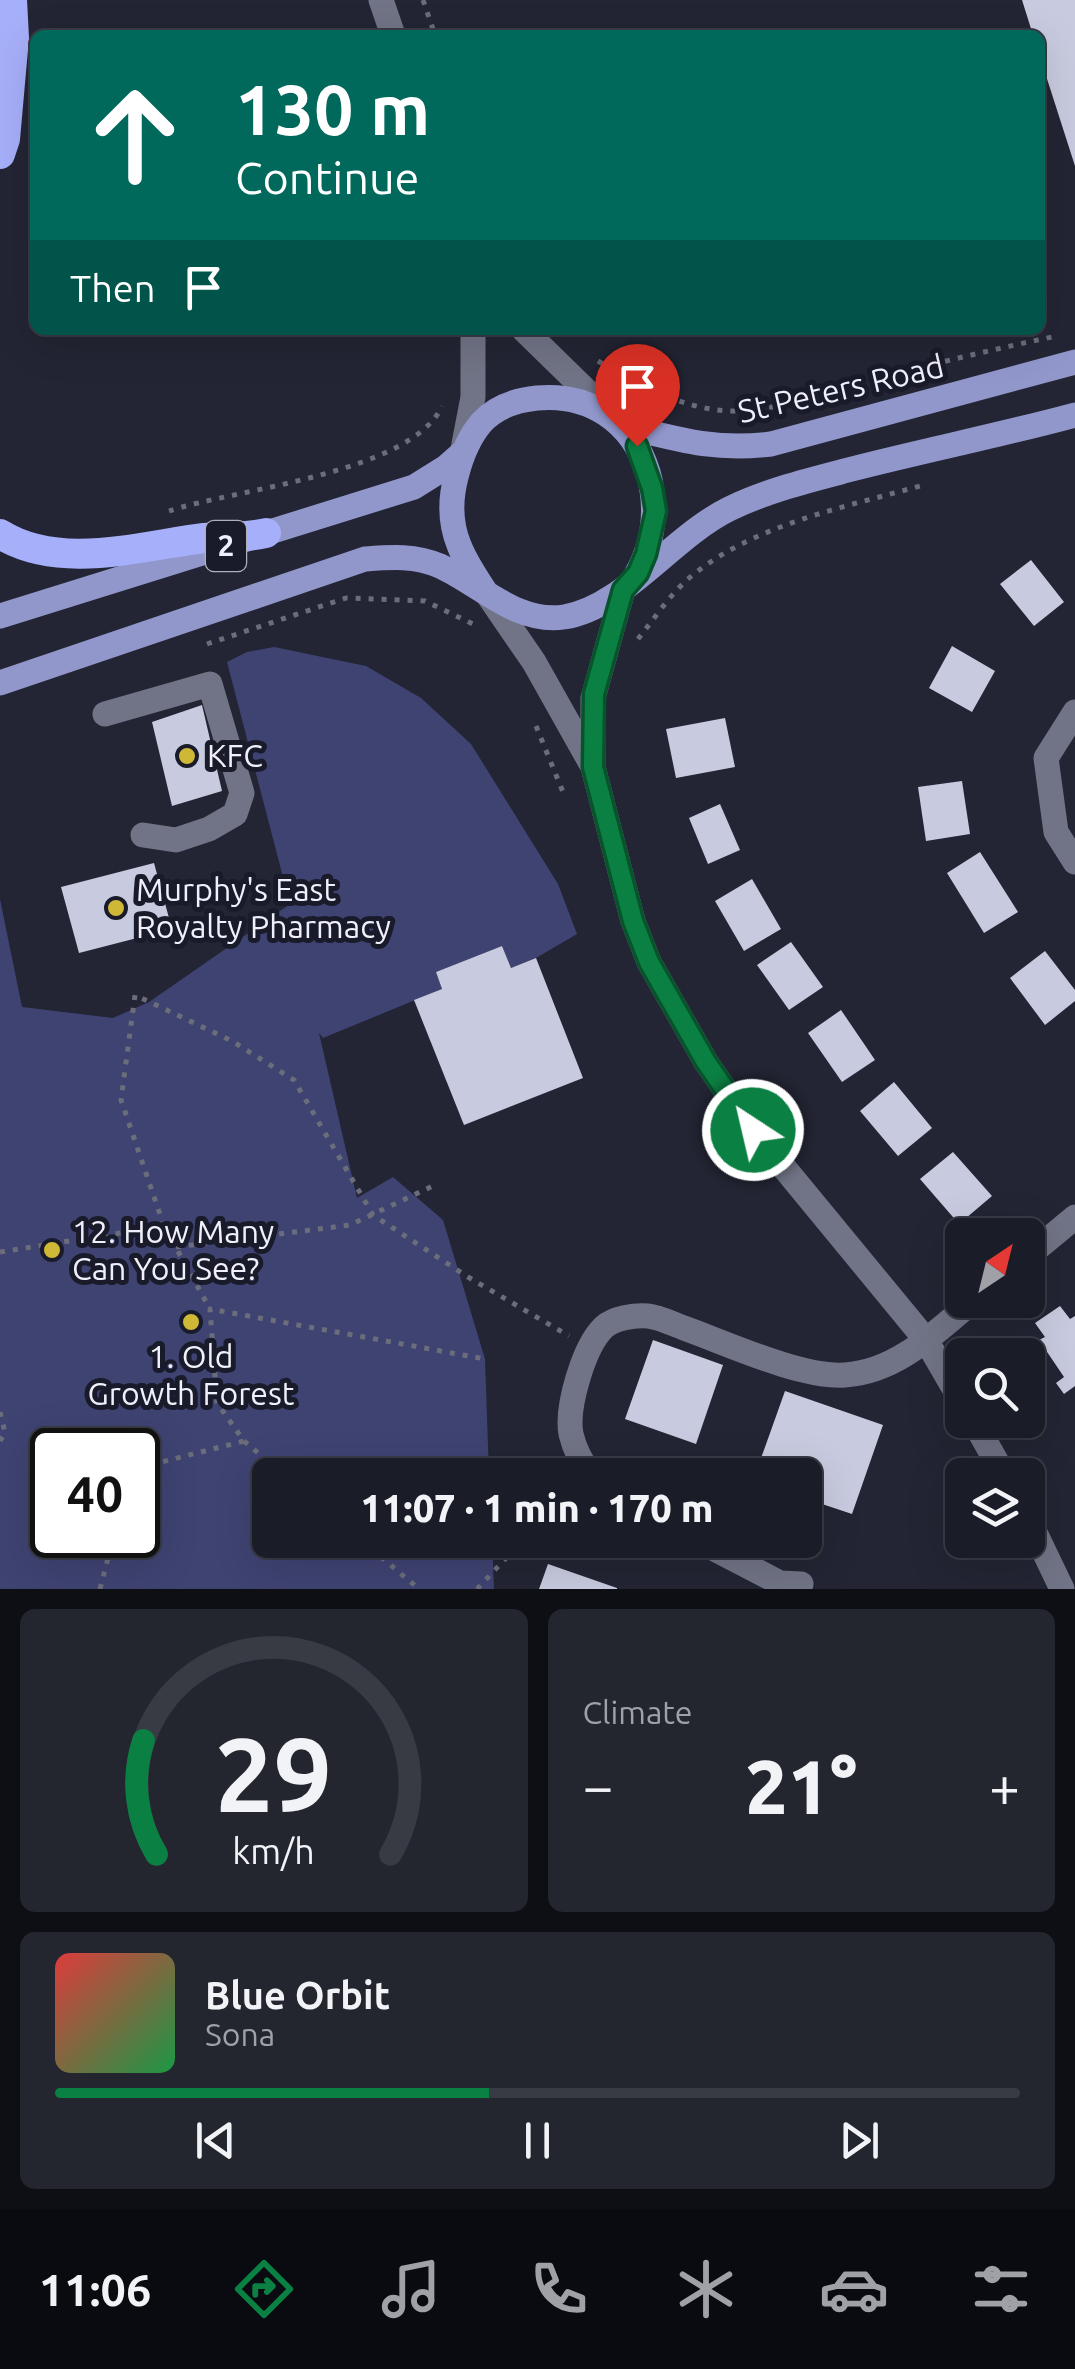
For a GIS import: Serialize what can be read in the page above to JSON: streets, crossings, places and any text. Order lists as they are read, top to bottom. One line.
{"streets":{"main road":["St Peters Road","2"]},"crossings":[["St Peters Road","2"]],"places":["KFC","Murphy's East Royalty Pharmacy","12. How Many Can You See?","1. Old Growth Forest"],"north":"top right","page":{"turn":["130 m","Continue"],"then":"Then","limit":"40","trip":"11:07 · 1 min · 170 m","tile":"Climate","heat":["−","21°","+"],"song":["Blue Orbit","Sona"],"tabs":"11:06","gauge":["29","km/h"]}}
